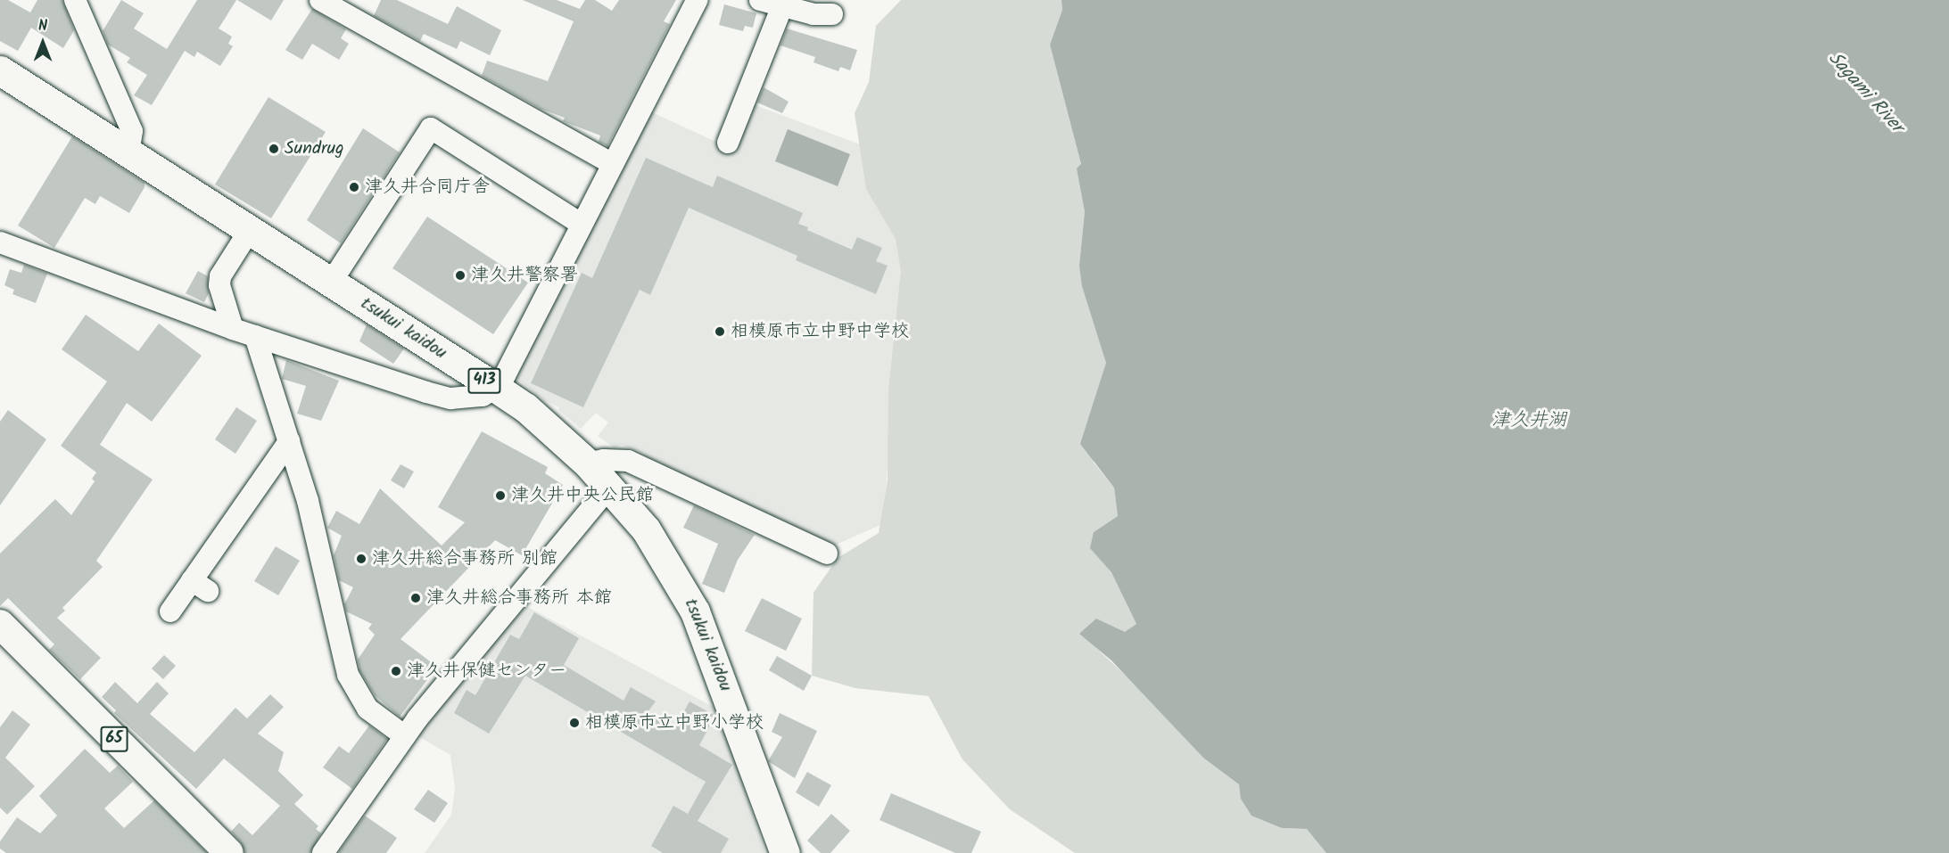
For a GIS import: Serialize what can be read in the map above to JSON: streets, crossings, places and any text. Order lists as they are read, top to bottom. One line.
{"streets":{"highway":["tsukui kaidou","413"],"main road":["65"]},"water":["Sagami River","津久井湖"],"places":["Sundrug","津久井合同庁舎","津久井警察署","相模原市立中野中学校","津久井中央公民館","津久井総合事務所 別館","津久井総合事務所 本館","津久井保健センター","相模原市立中野小学校"],"north":"top"}
